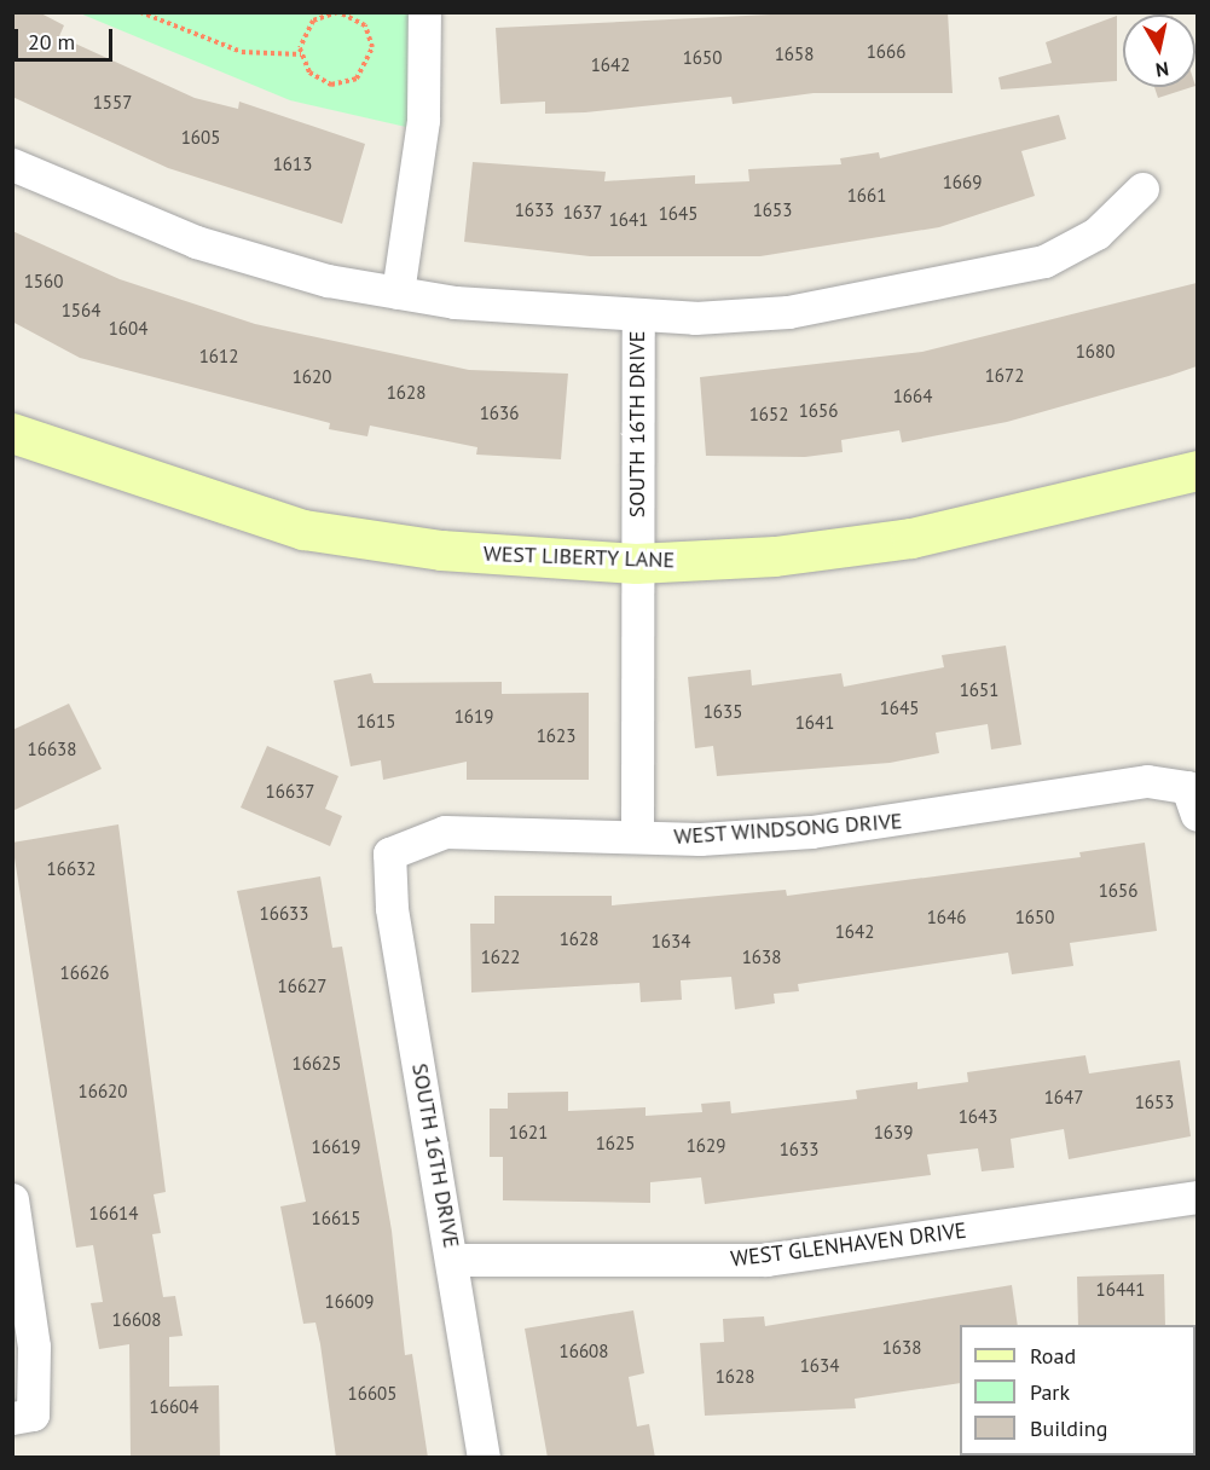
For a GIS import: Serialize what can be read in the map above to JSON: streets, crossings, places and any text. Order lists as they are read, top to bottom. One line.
{"streets":{"street":["SOUTH 16TH DRIVE","WEST LIBERTY LANE","WEST WINDSONG DRIVE","WEST GLENHAVEN DRIVE"]},"crossings":[["SOUTH 16TH DRIVE","WEST LIBERTY LANE"],["SOUTH 16TH DRIVE","WEST WINDSONG DRIVE"],["SOUTH 16TH DRIVE","WEST GLENHAVEN DRIVE"]],"house_numbers":["1666","1658","1650","1642","1557","1605","1613","1669","1661","1633","1653","1637","1645","1641","1560","1564","1604","1680","1612","1672","1620","1628","1664","1656","1636","1652","1651","1645","1635","1619","1615","1641","1623","16638","16637","16632","1656","16633","1646","1650","1642","1628","1634","1622","1638","16626","16627","16625","16620","1647","1653","1643","1621","1639","1625","1629","16619","1633","16614","16615","16441","16609","16608","1638","16608","1634","1628","16605","16604"],"legend":["Road","Park","Building"],"scale_bar":"20 m","north":"bottom"}
